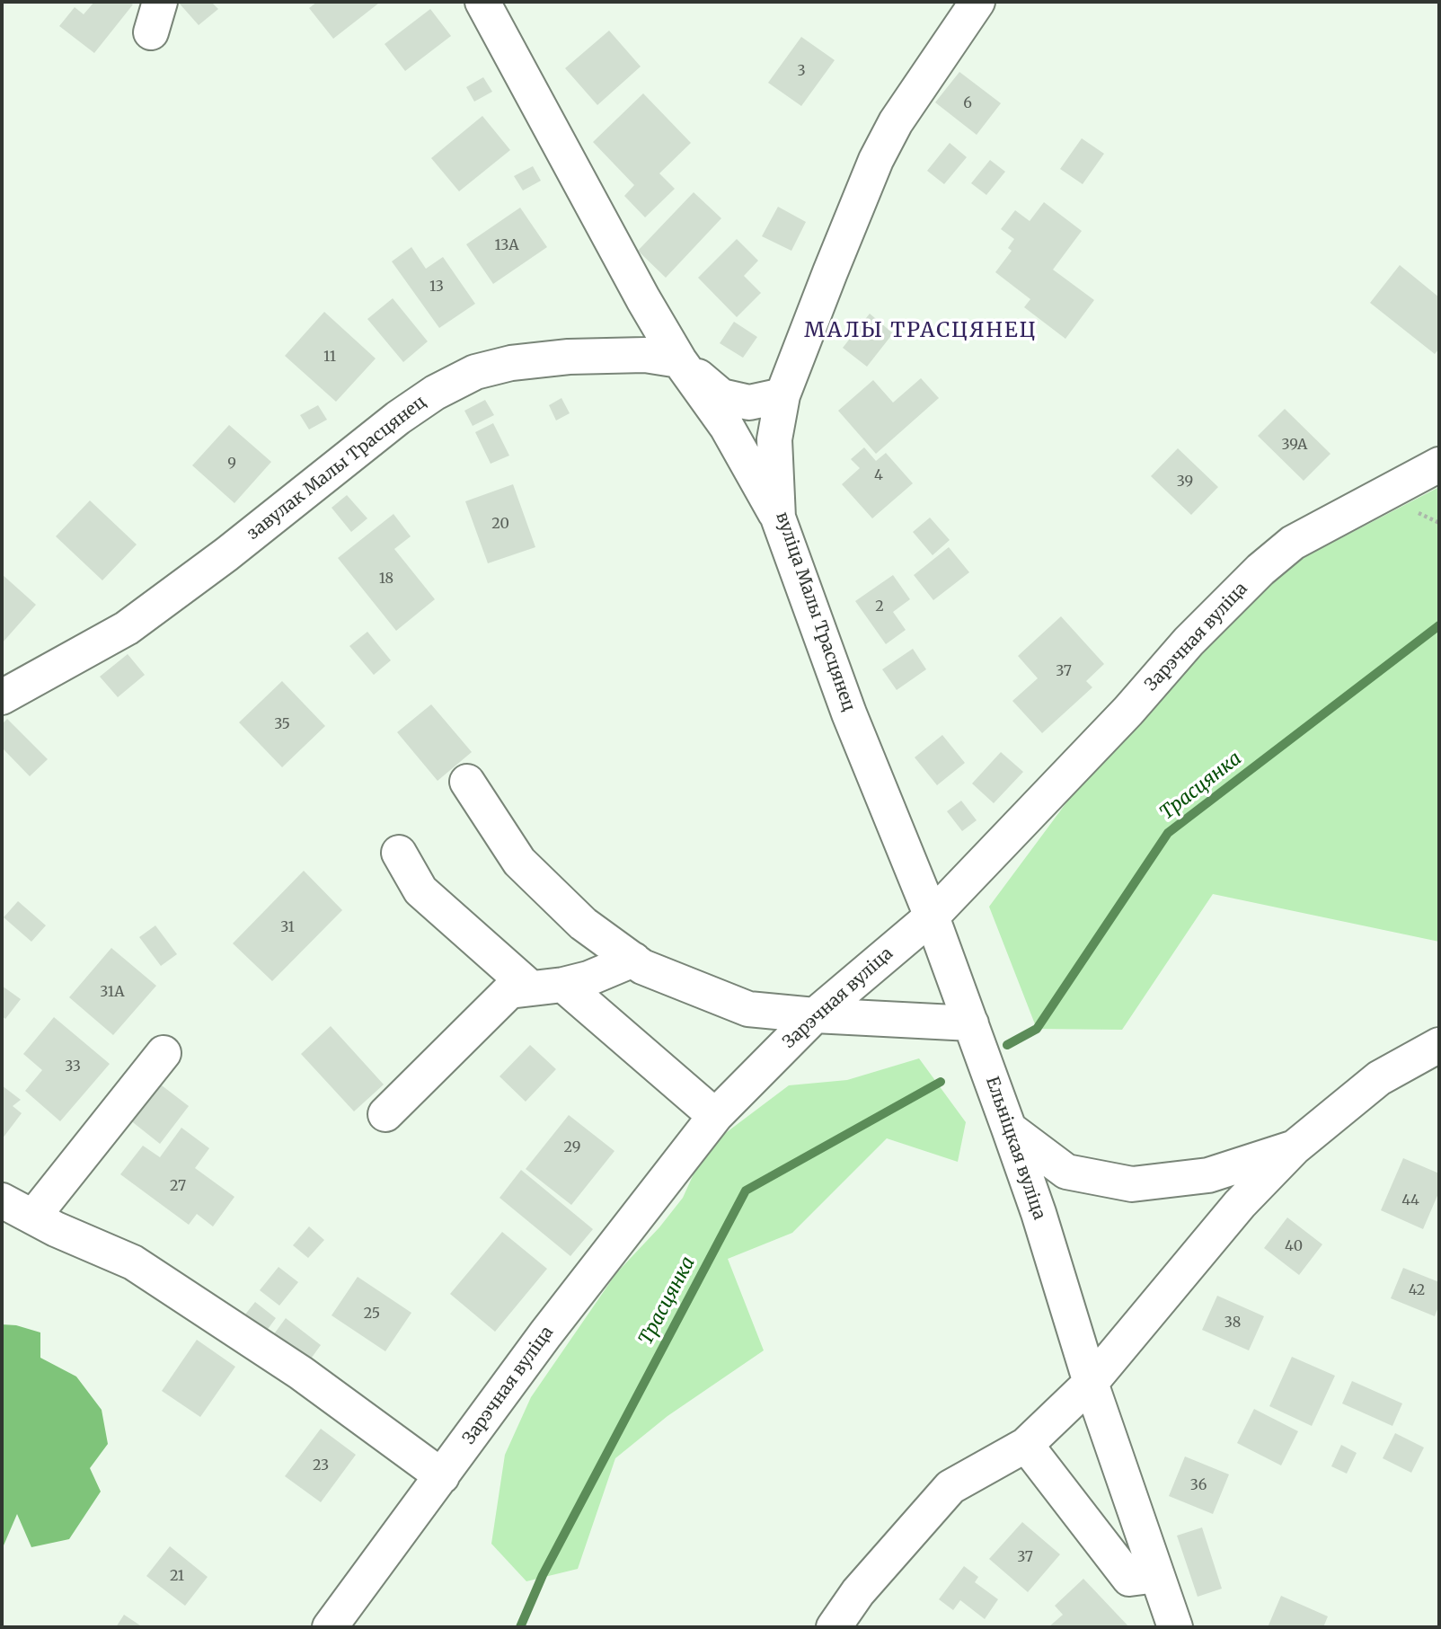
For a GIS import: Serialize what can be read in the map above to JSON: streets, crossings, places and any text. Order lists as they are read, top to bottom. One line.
{"streets":{"street":["завулак Малы Трасцянец","вуліца Малы Трасцянец","Зарэчная вуліца","Ельніцкая вуліца"]},"crossings":[["вуліца Малы Трасцянец","Зарэчная вуліца"],["вуліца Малы Трасцянец","Ельніцкая вуліца"],["Зарэчная вуліца","Ельніцкая вуліца"]],"districts":["МАЛЫ ТРАСЦЯНЕЦ"],"water":["Трасцянка"],"house_numbers":["3","6","13А","13","11","39А","9","4","39","20","18","2","37","35","31","31А","33","29","27","44","40","42","25","38","23","36","37","21"]}
